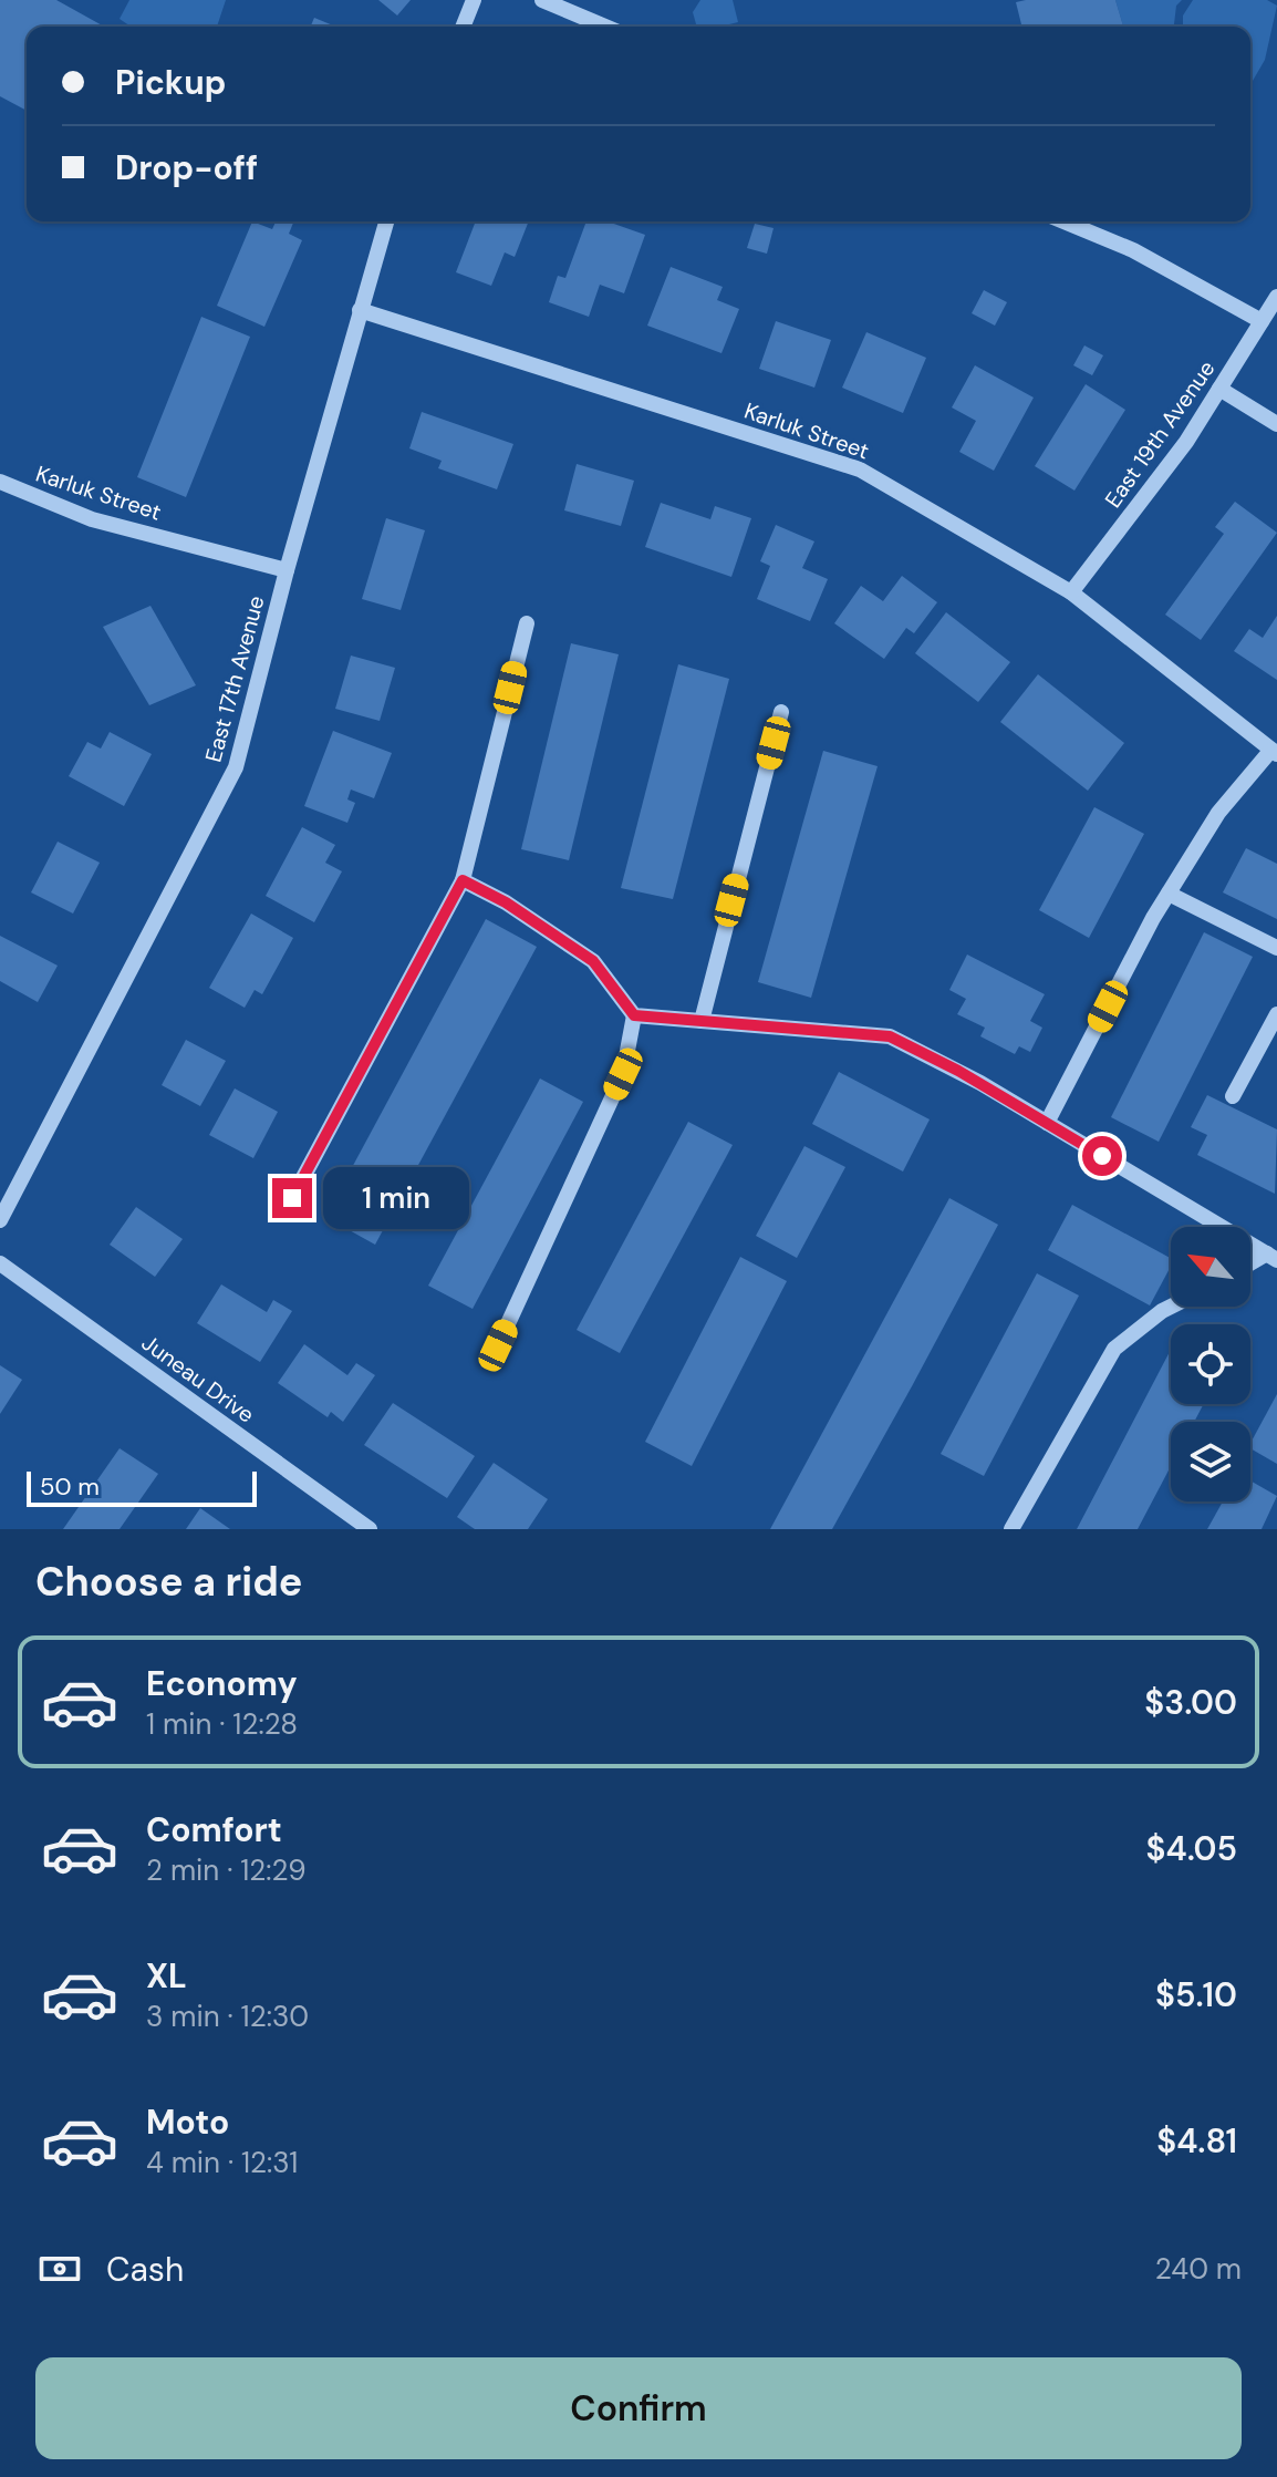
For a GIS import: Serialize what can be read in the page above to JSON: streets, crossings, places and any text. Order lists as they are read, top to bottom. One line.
{"streets":{"street":["Karluk Street","East 19th Avenue","East 17th Avenue","Juneau Drive"]},"crossings":[["Karluk Street","East 19th Avenue"],["Karluk Street","East 17th Avenue"]],"scale_bar":"50 m","north":"top left","page":{"banner":["Pickup","Drop-off"],"bubble":"1 min","scale":"50 m","heading":"Choose a ride","list":[{"name":"Economy","note":"1 min · 12:28","value":"$3.00"},{"name":"Comfort","note":"2 min · 12:29","value":"$4.05"},{"name":"XL","note":"3 min · 12:30","value":"$5.10"},{"name":"Moto","note":"4 min · 12:31","value":"$4.81"}],"pay":["Cash","240 m"],"buttons":"Confirm"}}
